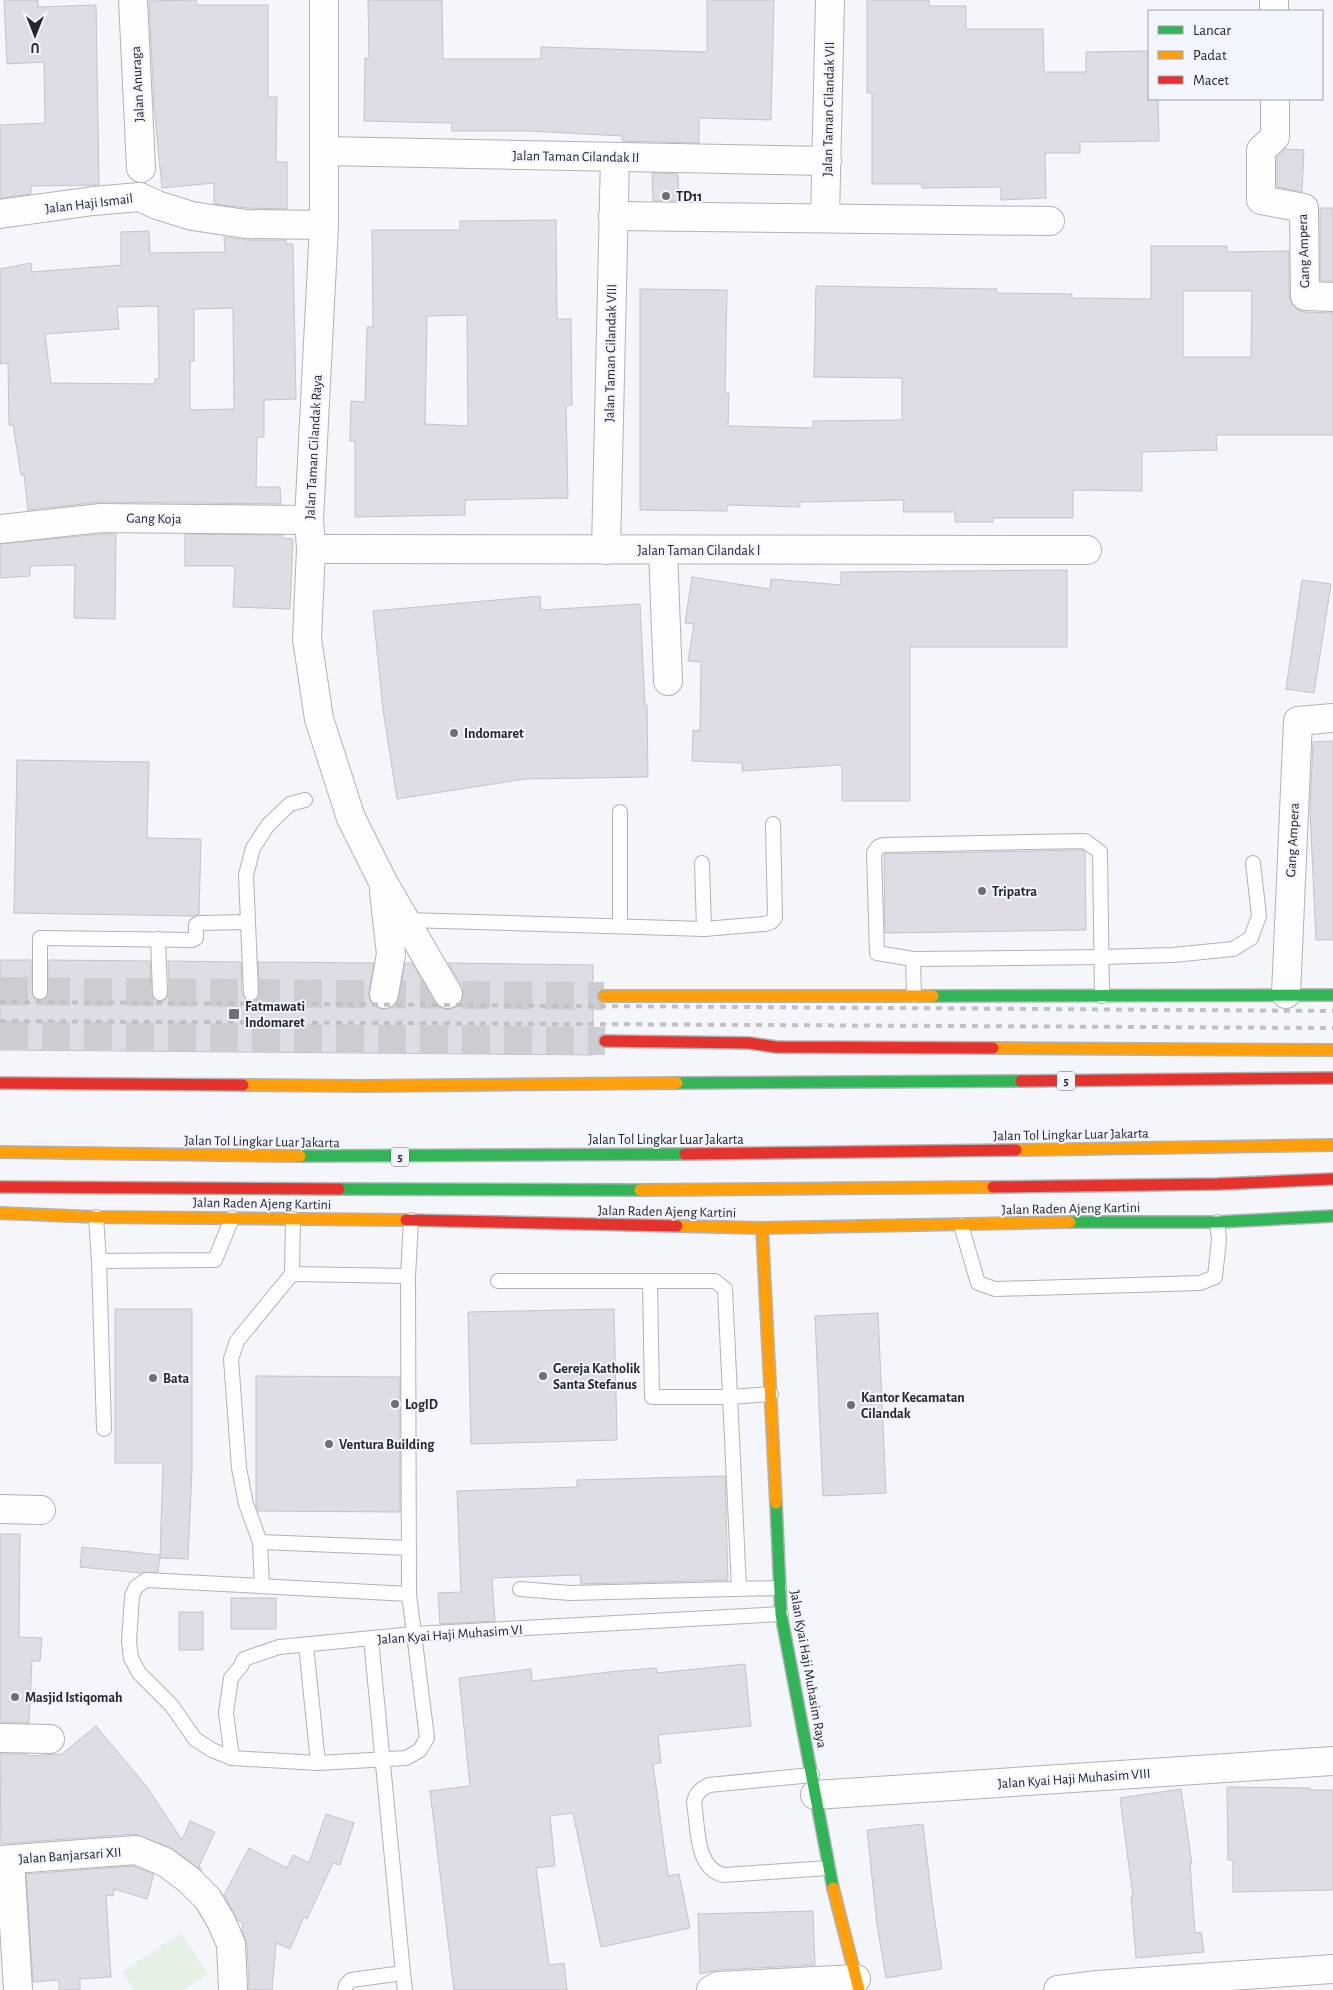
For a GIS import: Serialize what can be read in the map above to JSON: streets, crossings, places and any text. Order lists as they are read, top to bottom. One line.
{"streets":{"main road":["5","Jalan Tol Lingkar Luar Jakarta","Jalan Raden Ajeng Kartini","Jalan Kyai Haji Muhasim Raya"],"street":["Jalan Anuraga","Jalan Taman Cilandak VII","Jalan Taman Cilandak II","Jalan Haji Ismail","Gang Ampera","Jalan Taman Cilandak VIII","Jalan Taman Cilandak Raya","Gang Koja","Jalan Taman Cilandak I","Jalan Kyai Haji Muhasim VIII","Jalan Banjarsari XII"],"lane":["Jalan Kyai Haji Muhasim VI"]},"crossings":[["Jalan Taman Cilandak VII","Jalan Taman Cilandak II"],["Jalan Taman Cilandak II","Jalan Taman Cilandak VIII"],["Jalan Taman Cilandak II","Jalan Taman Cilandak Raya"],["Jalan Haji Ismail","Jalan Taman Cilandak Raya"],["Jalan Taman Cilandak VIII","Jalan Taman Cilandak I"],["Jalan Taman Cilandak Raya","Gang Koja"],["Jalan Taman Cilandak Raya","Jalan Taman Cilandak I"],["Jalan Raden Ajeng Kartini","Jalan Kyai Haji Muhasim Raya"],["Jalan Kyai Haji Muhasim VI","Jalan Kyai Haji Muhasim Raya"],["Jalan Kyai Haji Muhasim Raya","Jalan Kyai Haji Muhasim VIII"]],"places":{"other":["TD11","Indomaret","Tripatra","Gereja Katholik Santa Stefanus","Bata","LogID","Kantor Kecamatan Cilandak","Ventura Building","Masjid Istiqomah"],"transit":["Fatmawati Indomaret"]},"legend":["Lancar","Padat","Macet"],"north":"bottom"}
